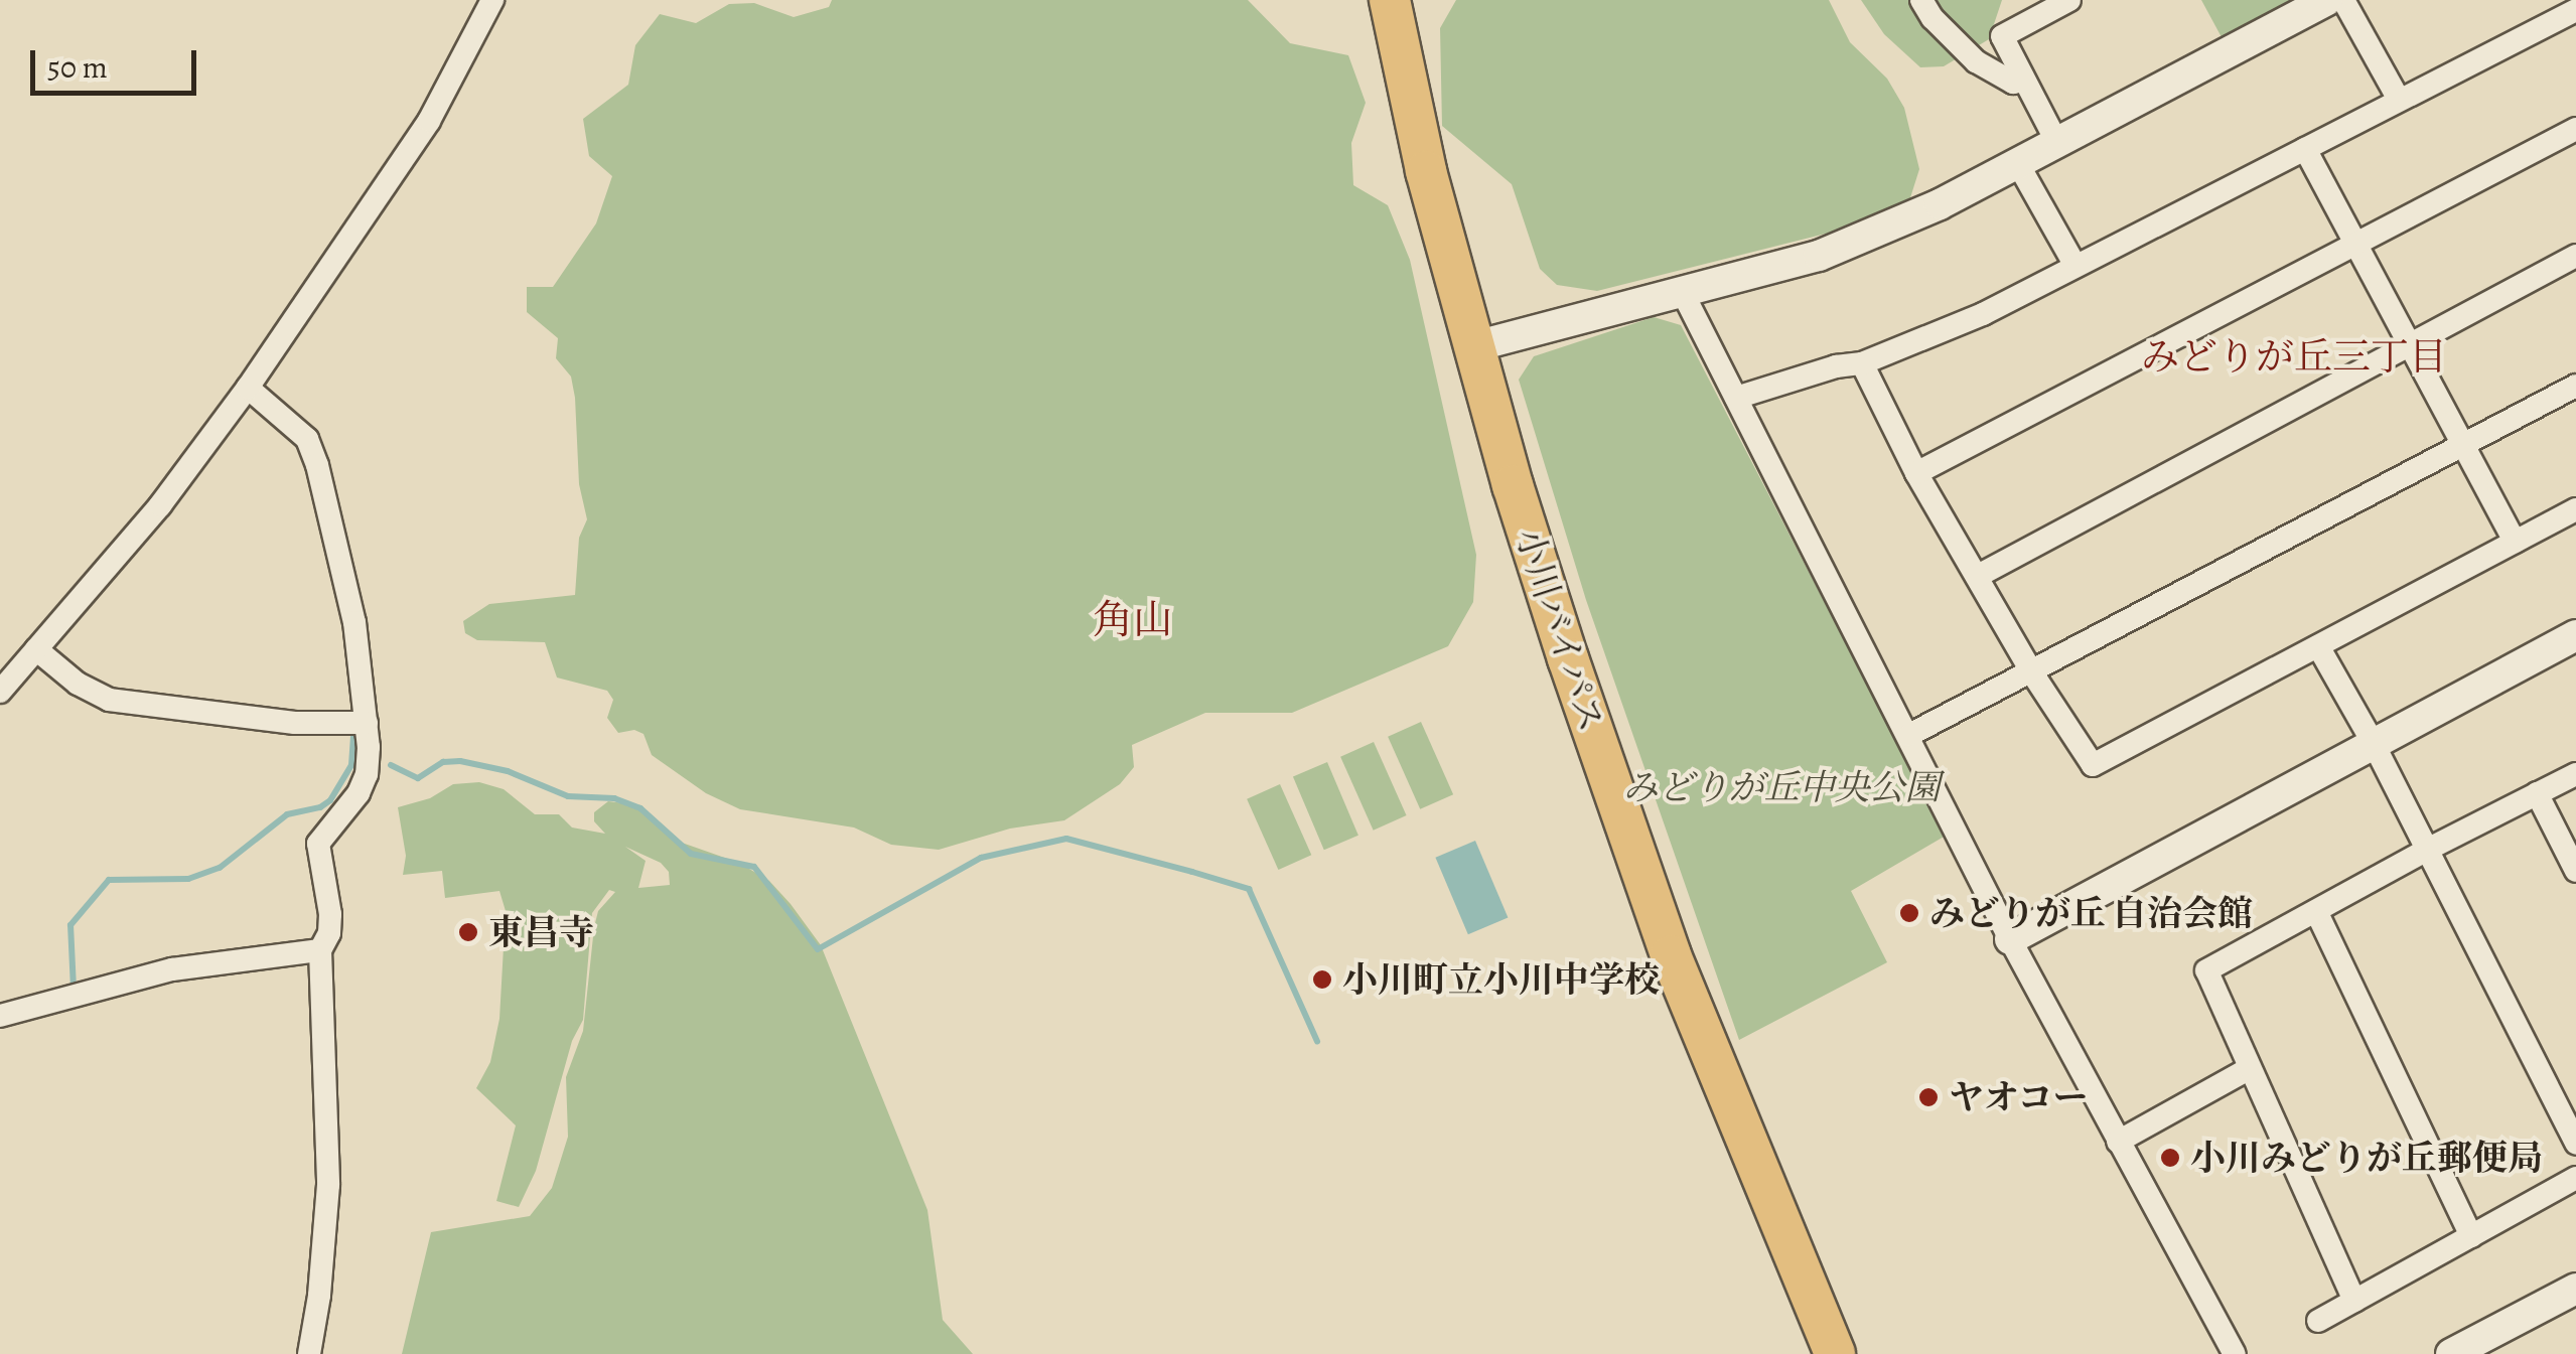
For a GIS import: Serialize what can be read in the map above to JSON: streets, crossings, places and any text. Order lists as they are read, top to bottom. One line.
{"streets":{"highway":["小川バイパス"]},"districts":["みどりが丘三丁目","角山"],"parks":["みどりが丘中央公園"],"places":["みどりが丘 自治会館","東昌寺","小川町立小川中学校","ヤオコー","小川みどりが丘郵便局"],"scale_bar":"50 m"}
